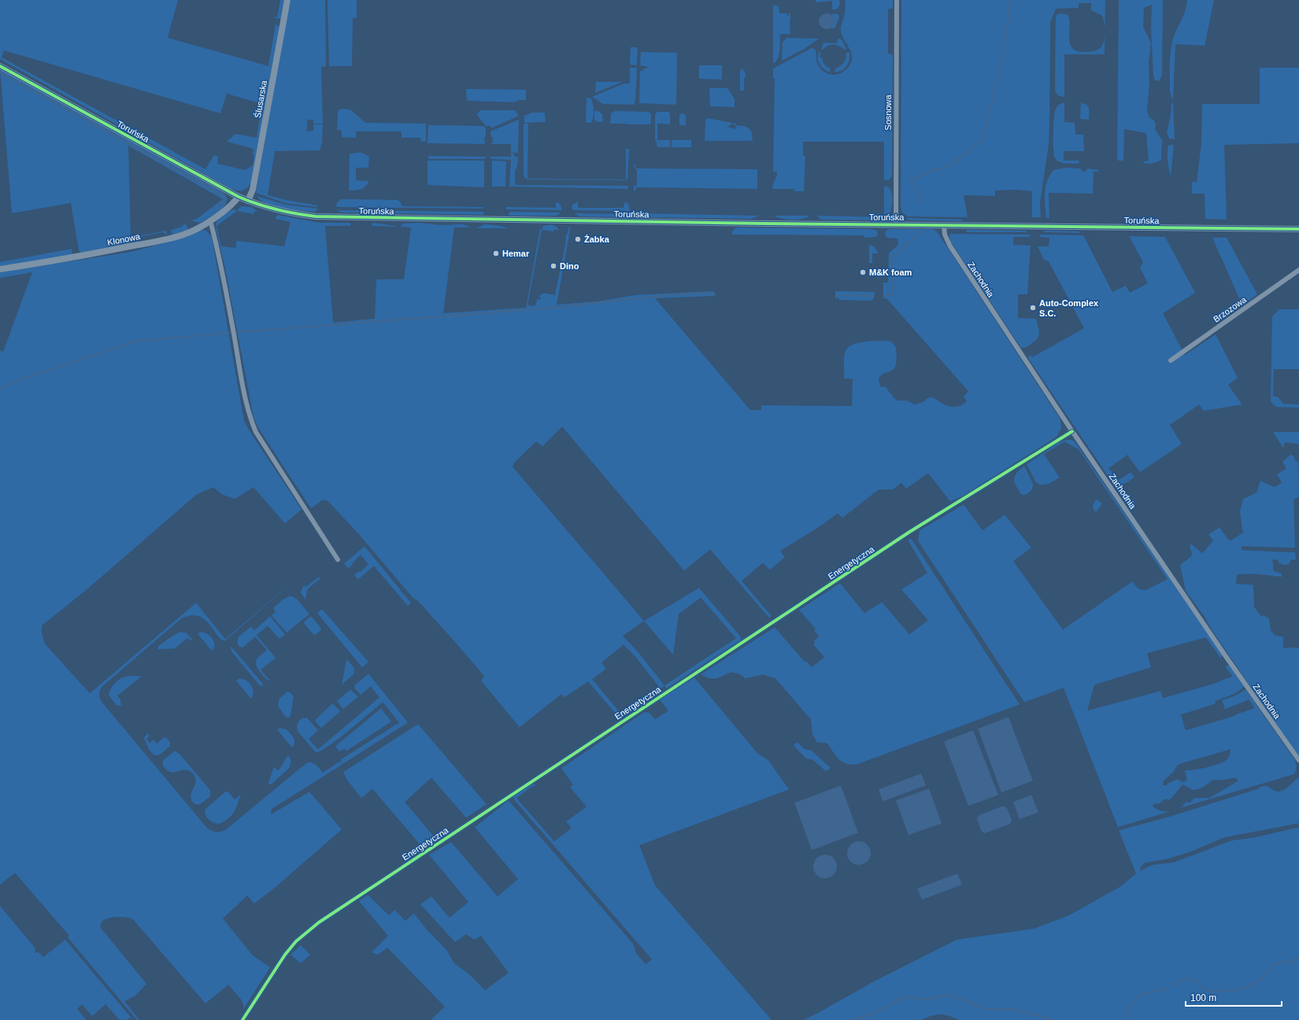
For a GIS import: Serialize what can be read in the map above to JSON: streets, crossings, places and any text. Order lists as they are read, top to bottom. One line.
{"streets":{"street":["Ślusarska","Sosnowa","Toruńska","Klonowa","Zachodnia","Brzozowa","Energetyczna"]},"crossings":[["Ślusarska","Toruńska"],["Sosnowa","Toruńska"],["Toruńska","Klonowa"],["Toruńska","Zachodnia"],["Zachodnia","Energetyczna"]],"places":["Żabka","Hemar","Dino","M&K foam","Auto-Complex S.C."],"scale_bar":"100 m"}
